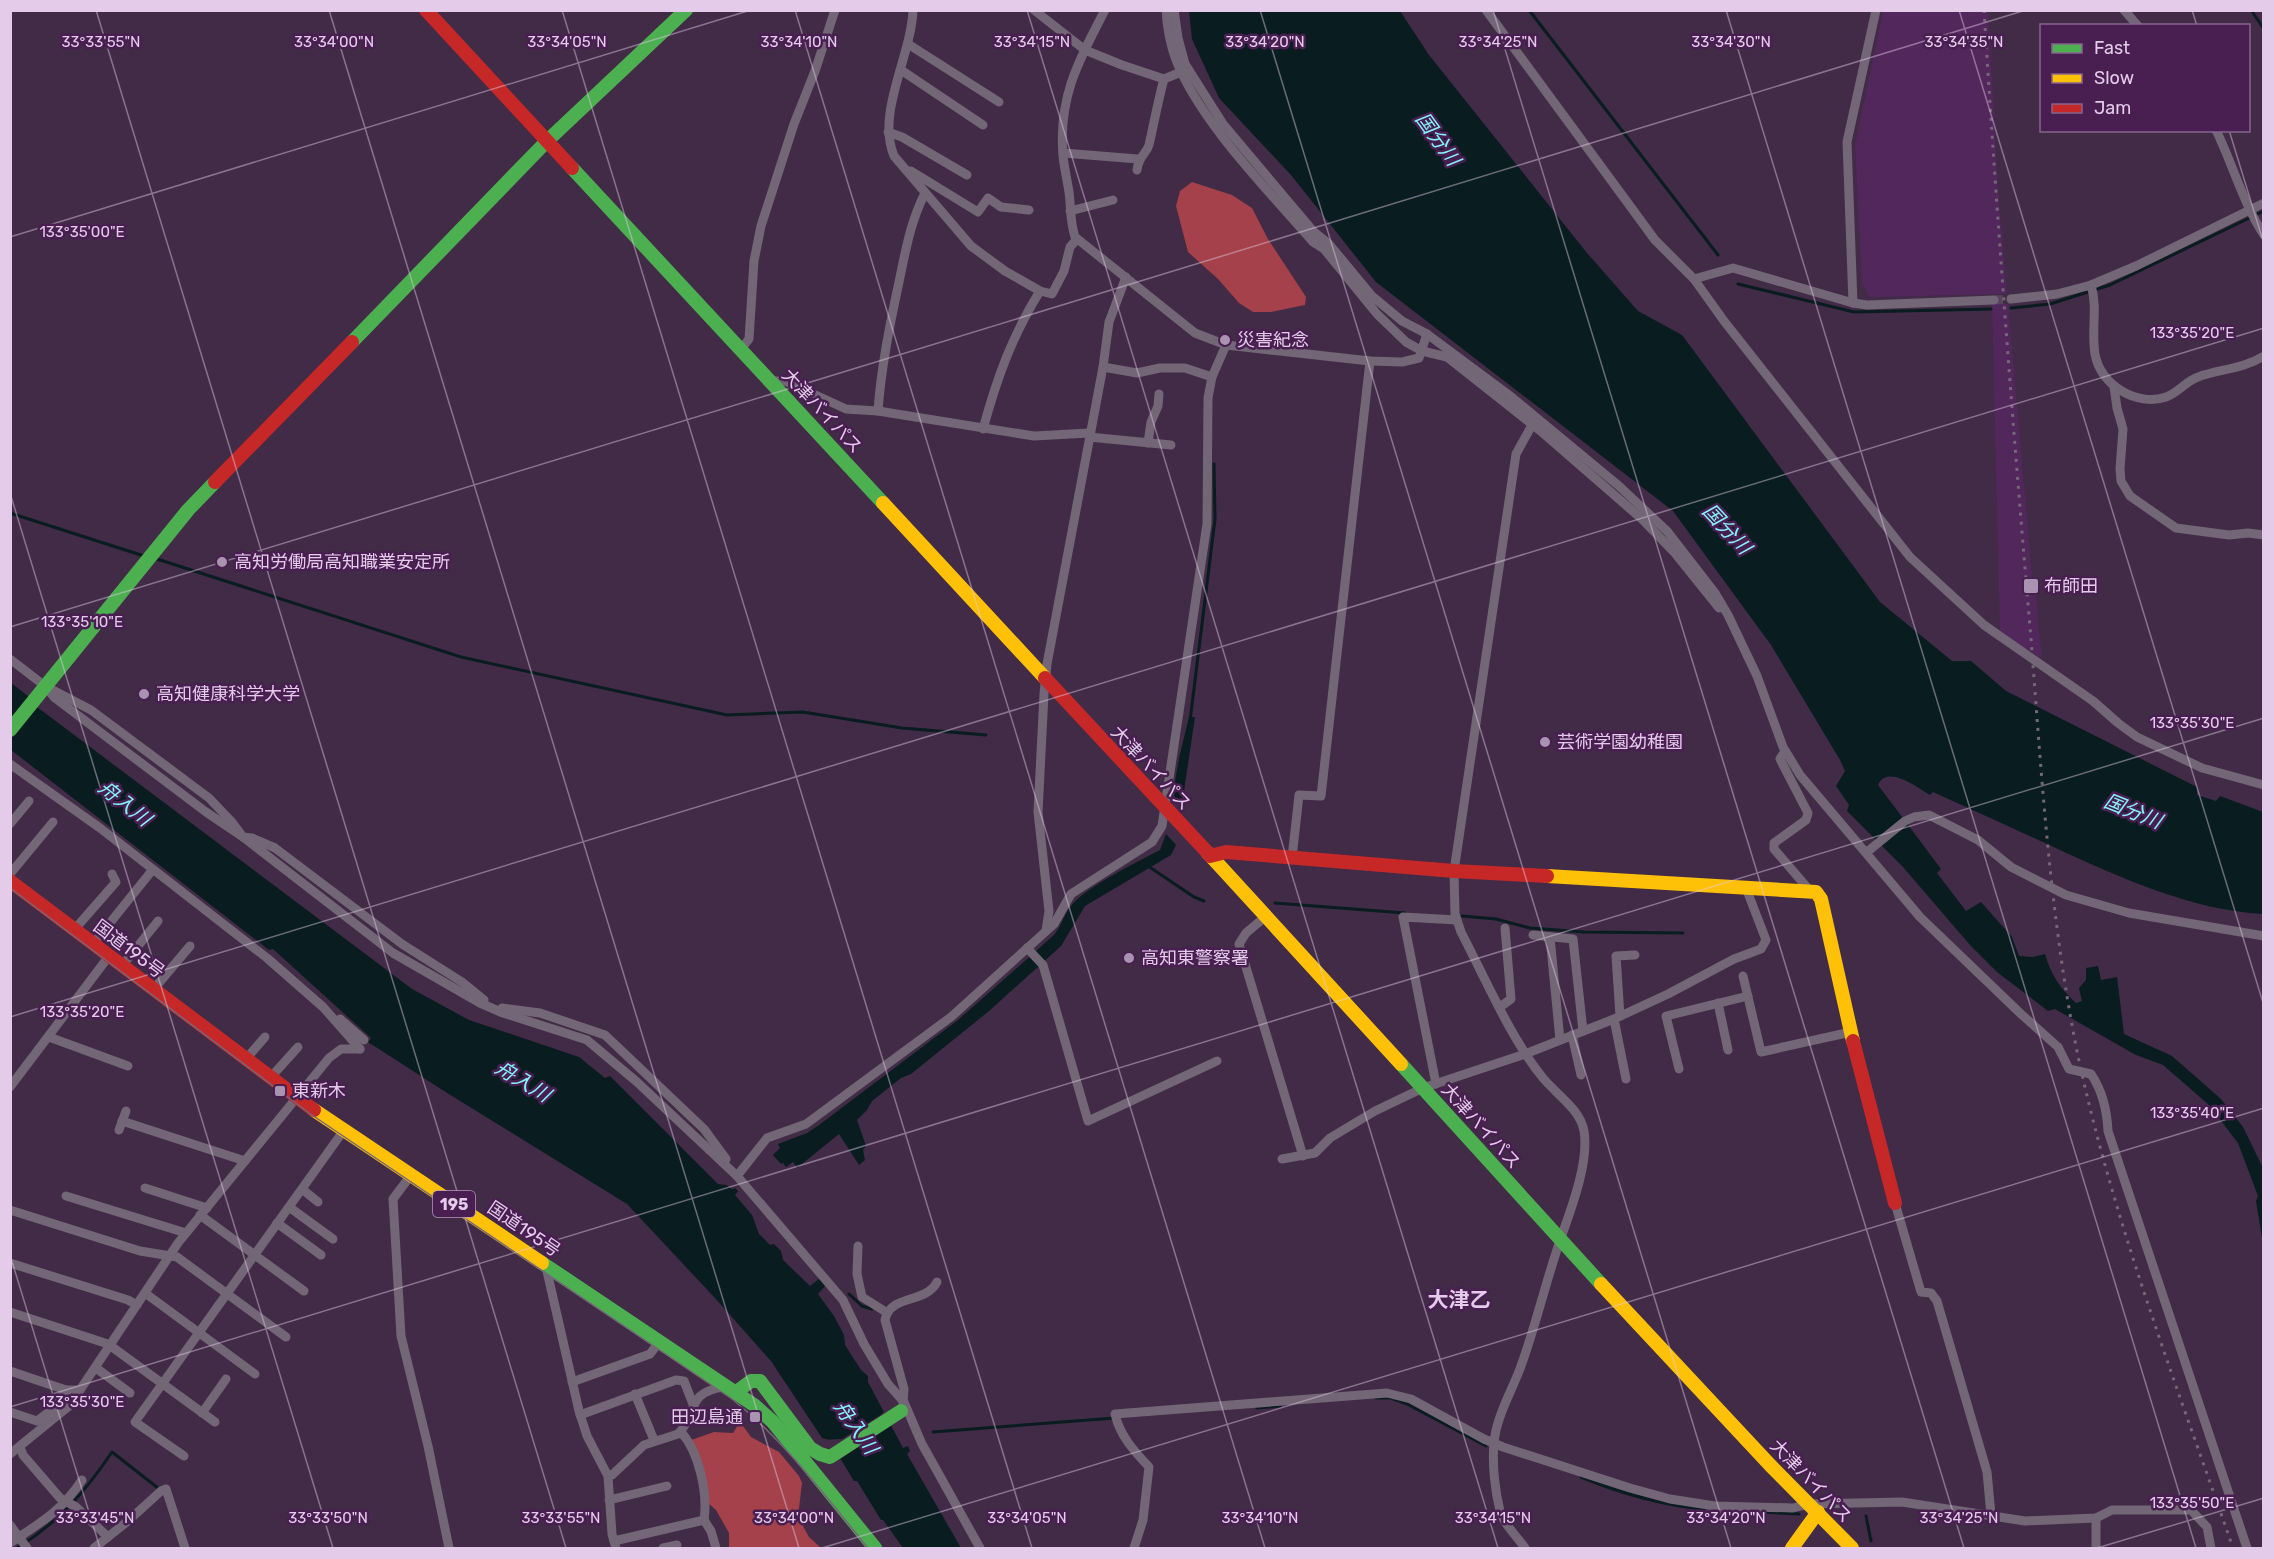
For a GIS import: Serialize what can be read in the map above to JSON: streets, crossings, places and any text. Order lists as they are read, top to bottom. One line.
{"streets":{"main road":["大津バイパス","国道195号","195"]},"districts":["大津乙"],"water":["国分川","舟入川"],"places":{"other":["災害紀念","高知労働局高知職業安定所","高知健康科学大学","芸術学園幼稚園","高知東警察署"],"transit":["布師田","東新木","田辺島通"]},"legend":["Fast","Slow","Jam"],"coordinates":["33°33'55\"N","33°34'00\"N","33°34'05\"N","33°34'10\"N","33°34'15\"N","33°34'20\"N","33°34'25\"N","33°34'30\"N","33°34'35\"N","133°35'00\"E","133°35'20\"E","133°35'10\"E","133°35'30\"E","133°35'40\"E","133°35'50\"E","33°33'45\"N","33°33'50\"N"]}
